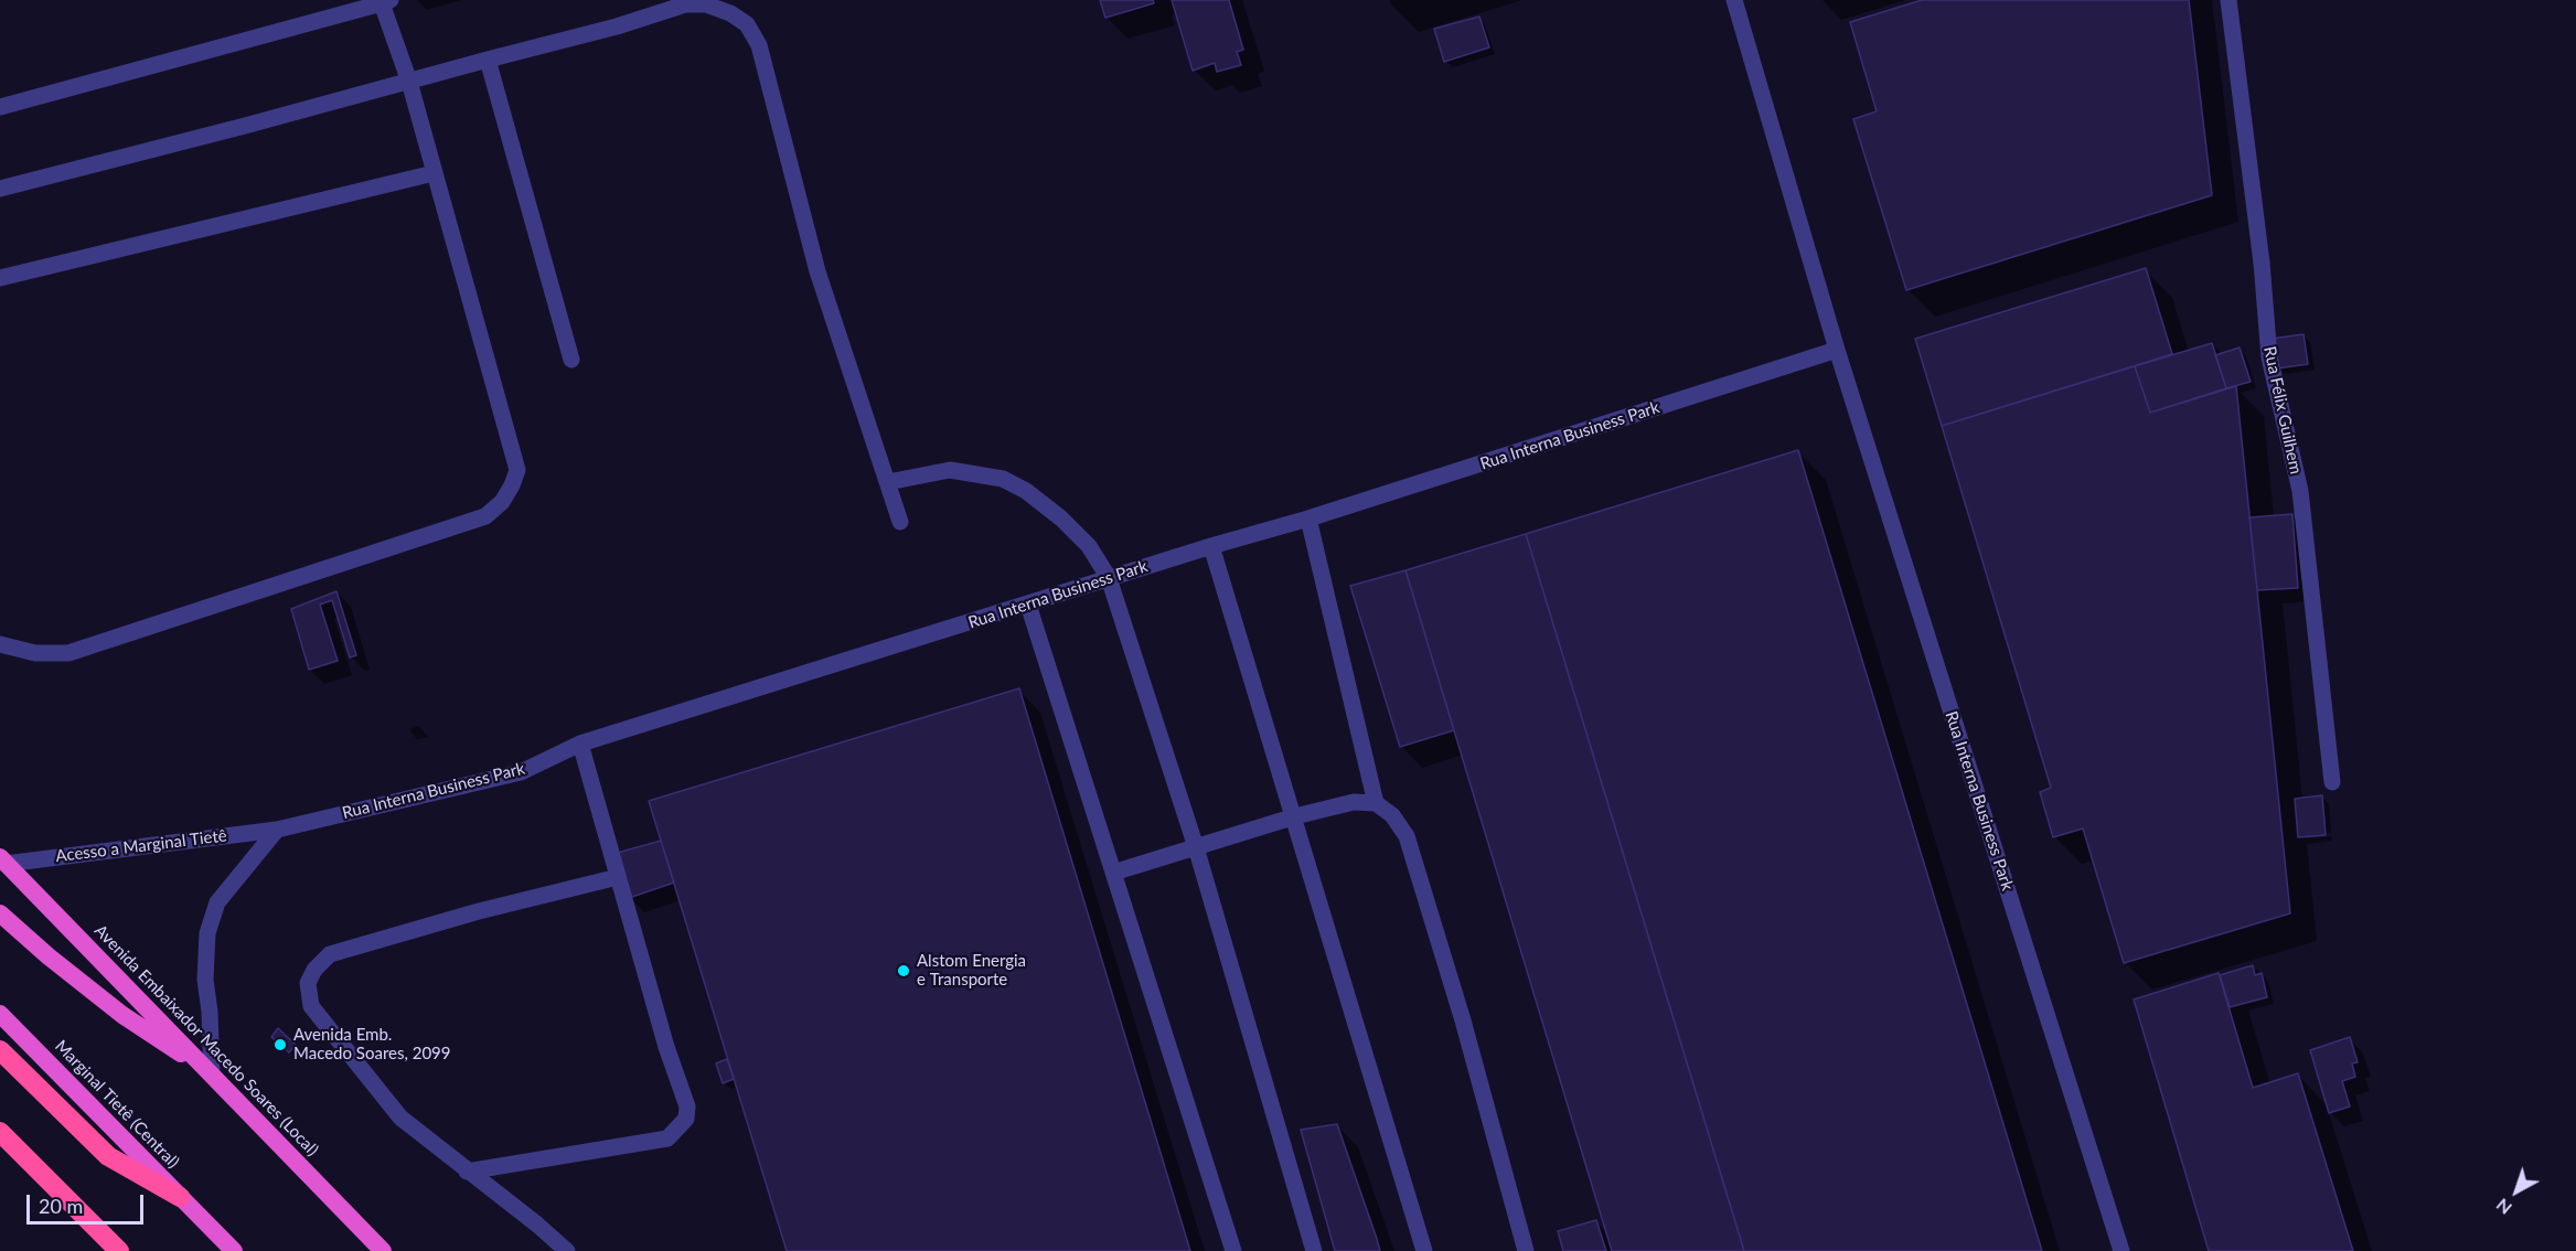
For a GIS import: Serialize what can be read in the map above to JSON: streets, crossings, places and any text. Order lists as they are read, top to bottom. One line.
{"streets":{"highway":["Avenida Embaixador Macedo Soares (Local)","Marginal Tietê (Central)"],"street":["Rua Félix Guilhem","Rua Interna Business Park","Acesso a Marginal Tietê"]},"crossings":[["Rua Interna Business Park","Acesso a Marginal Tietê"],["Acesso a Marginal Tietê","Avenida Embaixador Macedo Soares (Local)"]],"places":["Alstom Energia e Transporte","Avenida Emb. Macedo Soares, 2099"],"scale_bar":"20 m","north":"bottom left"}
